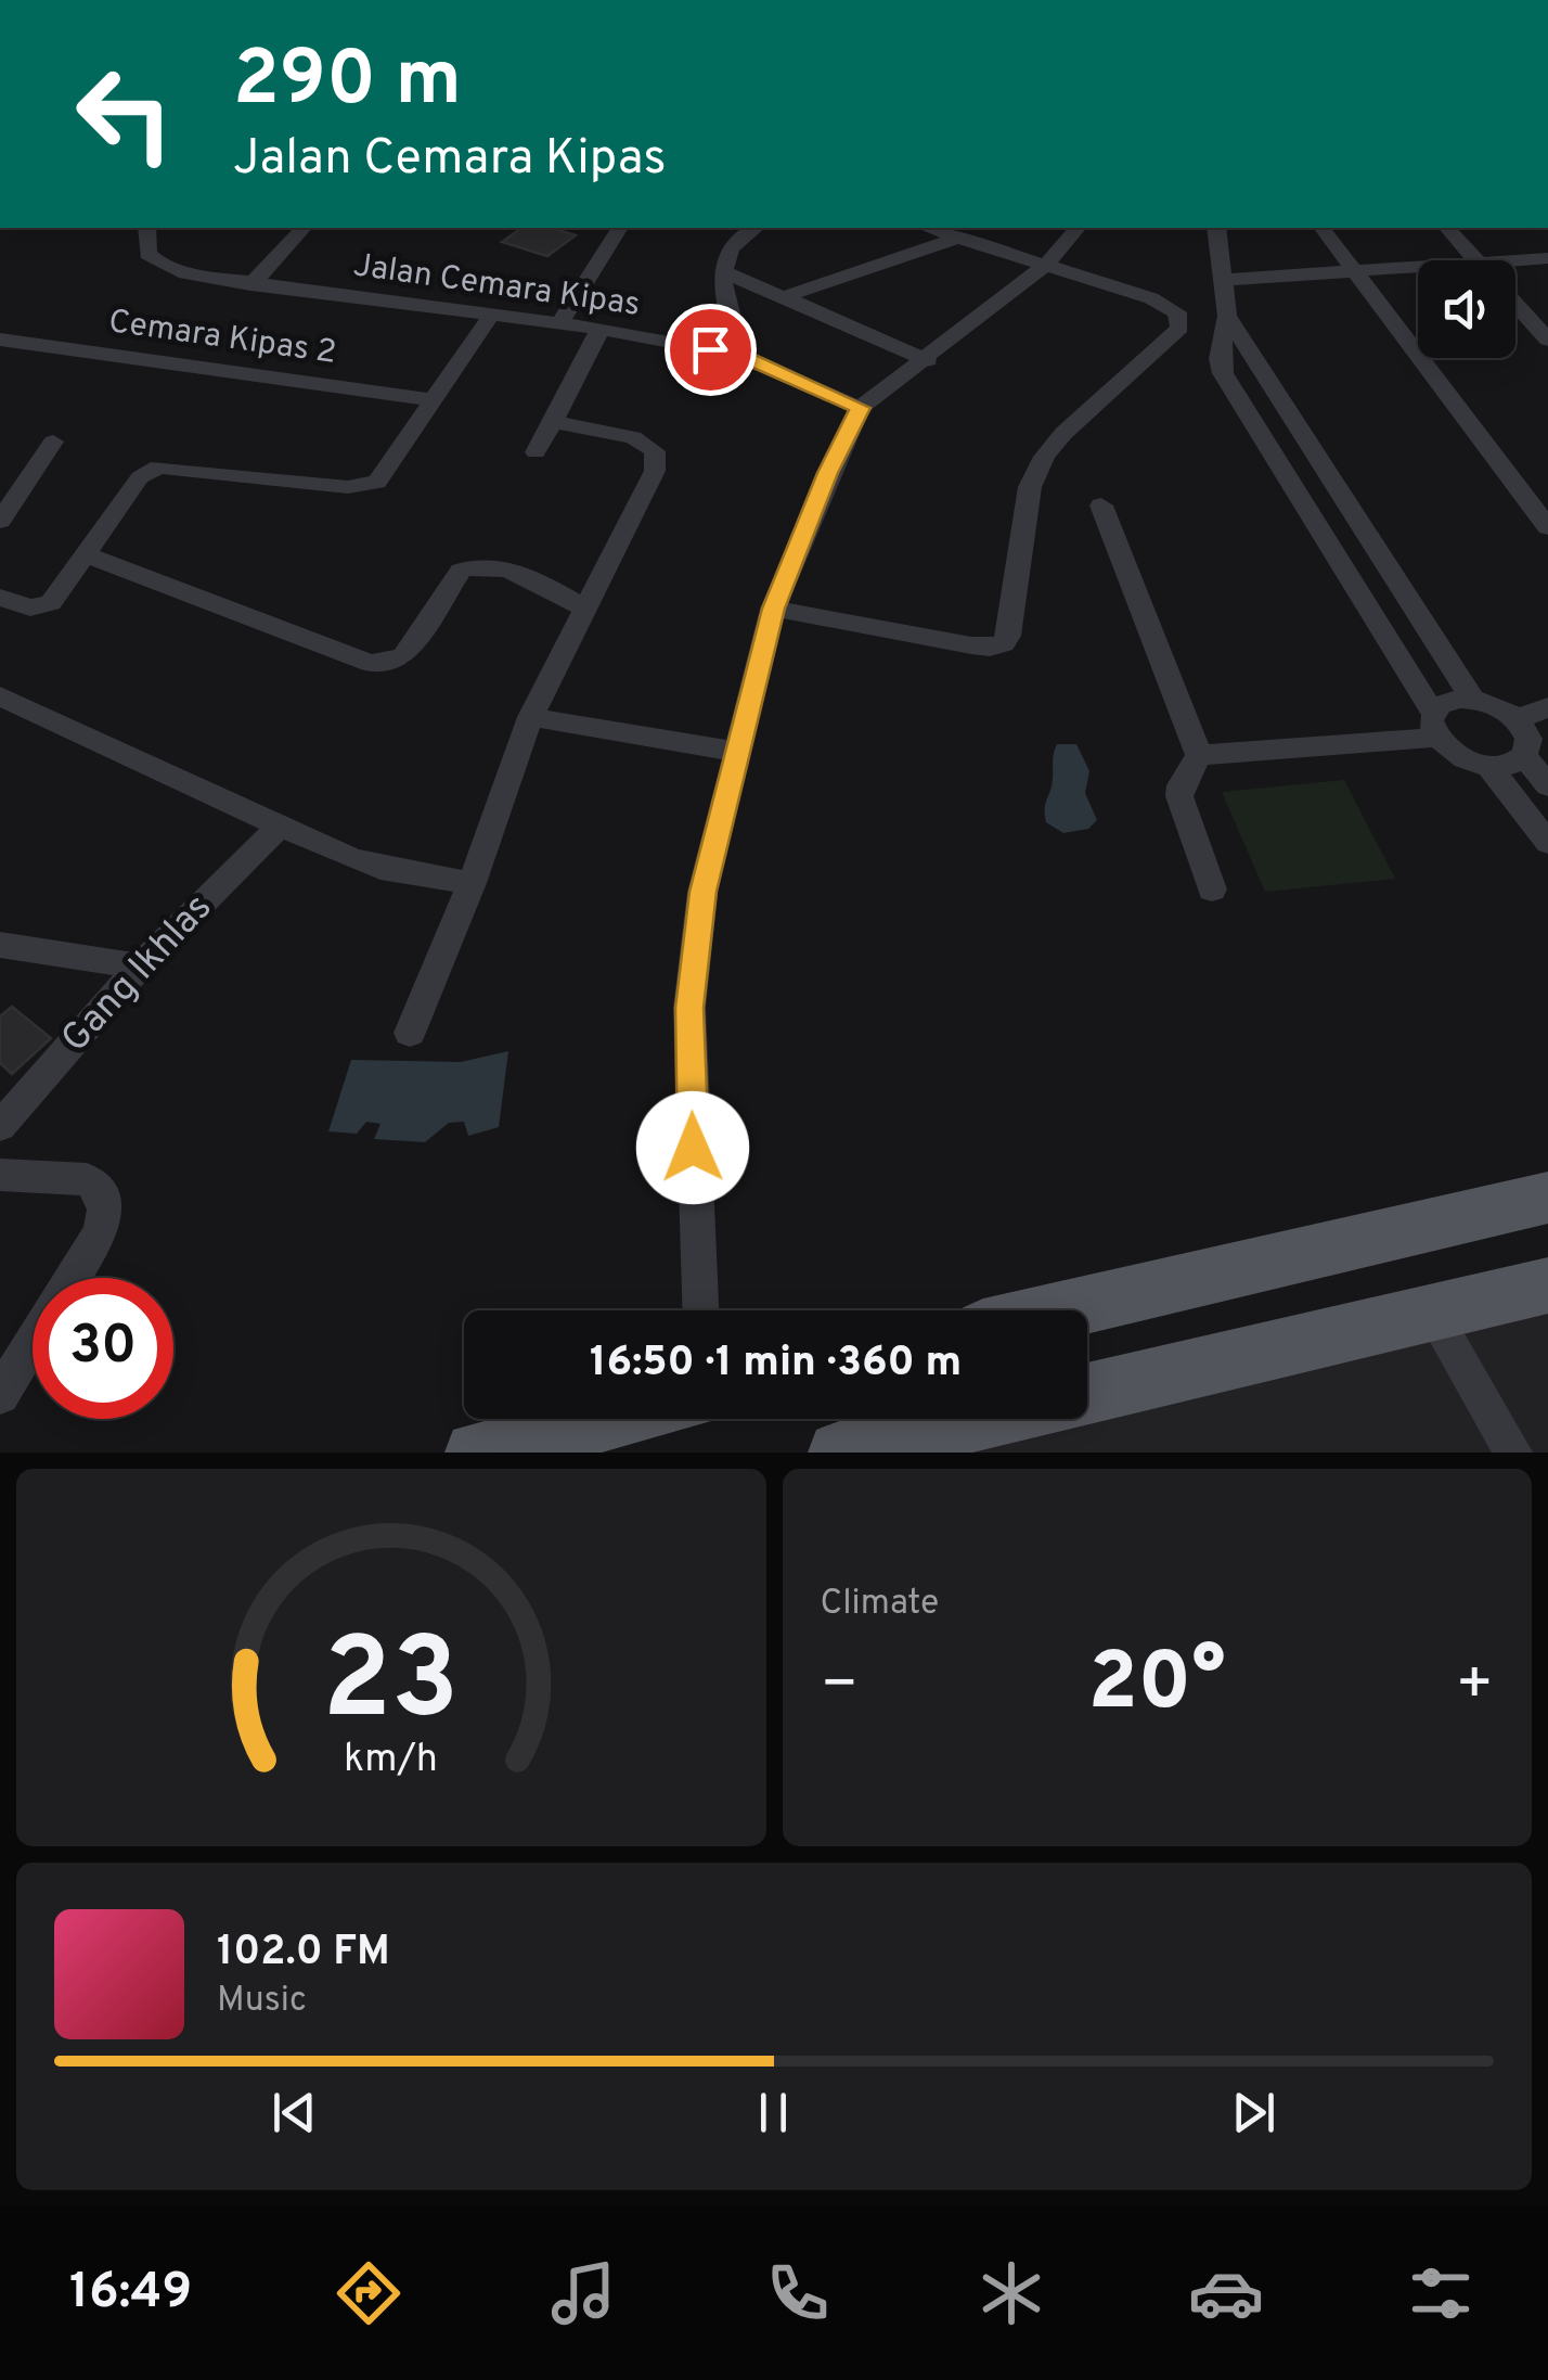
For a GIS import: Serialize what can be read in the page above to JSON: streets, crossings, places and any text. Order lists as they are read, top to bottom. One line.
{"streets":{"street":["Jalan Cemara Kipas","Cemara Kipas 2","Gang Ikhlas"]},"page":{"turn":["290 m","Jalan Cemara Kipas"],"limit":"30","trip":"16:50 · 1 min · 360 m","tile":"Climate","heat":["−","20°","+"],"song":["102.0 FM","Music"],"tabs":"16:49","gauge":["23","km/h"]}}
